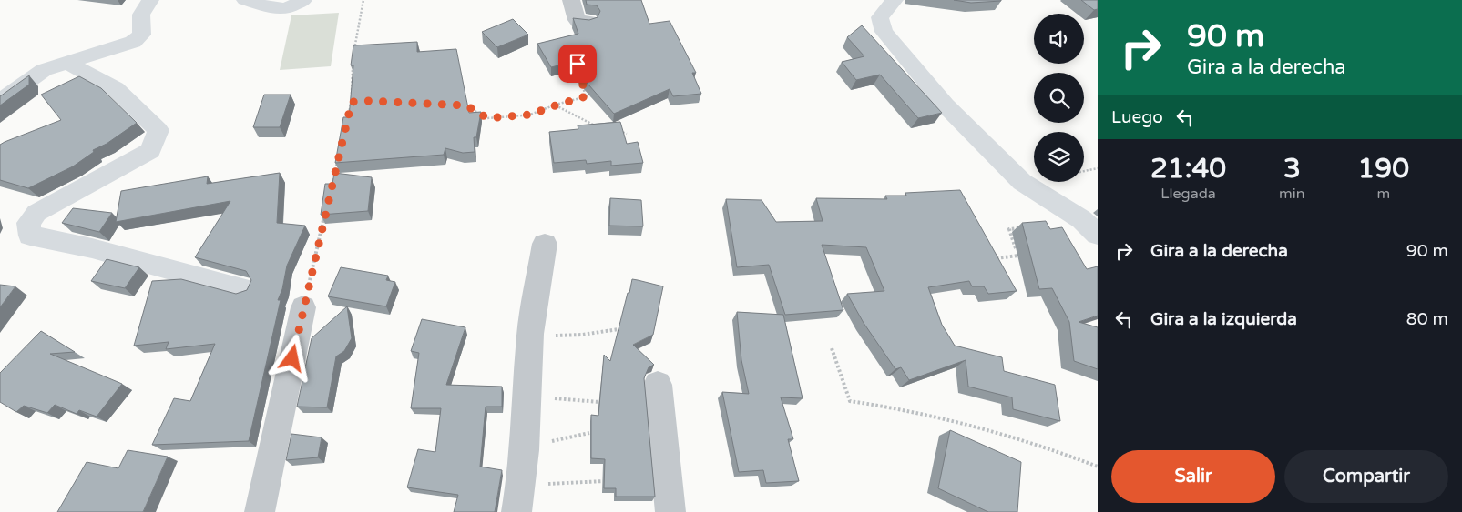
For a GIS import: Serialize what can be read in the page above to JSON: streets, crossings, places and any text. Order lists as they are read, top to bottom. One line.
{"page":{"turn":["90 m","Gira a la derecha"],"then":"Luego","eta":["21:40","Llegada","3","min","190","m"],"list":[{"name":"Gira a la derecha","value":"90 m"},{"name":"Gira a la izquierda","value":"80 m"}],"buttons":["Salir","Compartir"]}}
